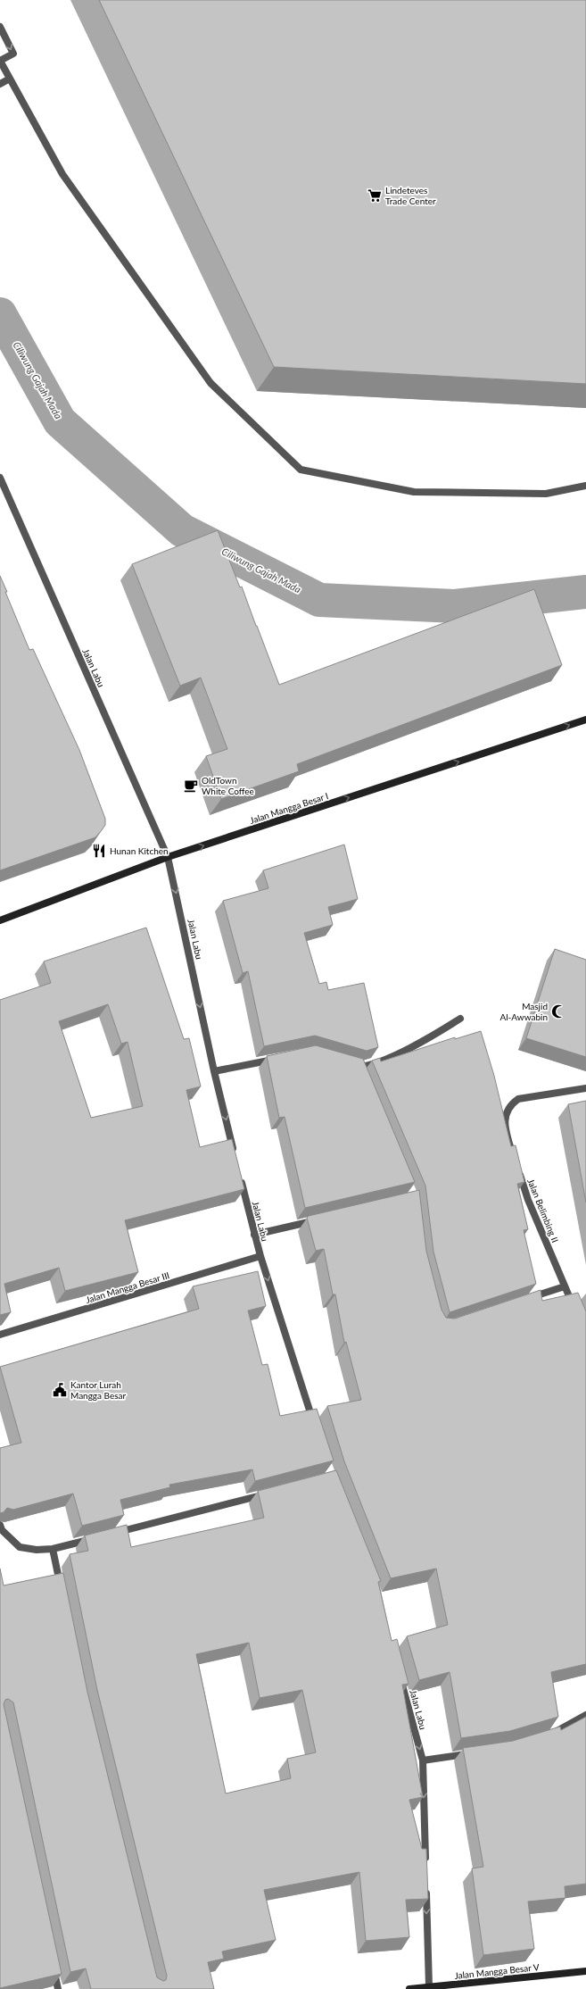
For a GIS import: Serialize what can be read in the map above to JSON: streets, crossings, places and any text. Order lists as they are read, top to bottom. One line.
{"streets":{"street":["Jalan Labu","Jalan Mangga Besar I","Jalan Belimbing II","Jalan Mangga Besar III","Jalan Mangga Besar V"]},"crossings":[["Jalan Labu","Jalan Mangga Besar I"],["Jalan Labu","Jalan Mangga Besar III"]],"one_way":["Jalan Labu","Jalan Mangga Besar I"],"water":["Ciliwung Gajah Mada"],"places":{"supermarket":["Lindeteves Trade Center"],"cafe":["OldTown White Coffee"],"restaurant":["Hunan Kitchen"],"mosque":["Masjid Al-Awwabin"],"public building":["Kantor Lurah Mangga Besar"]}}
